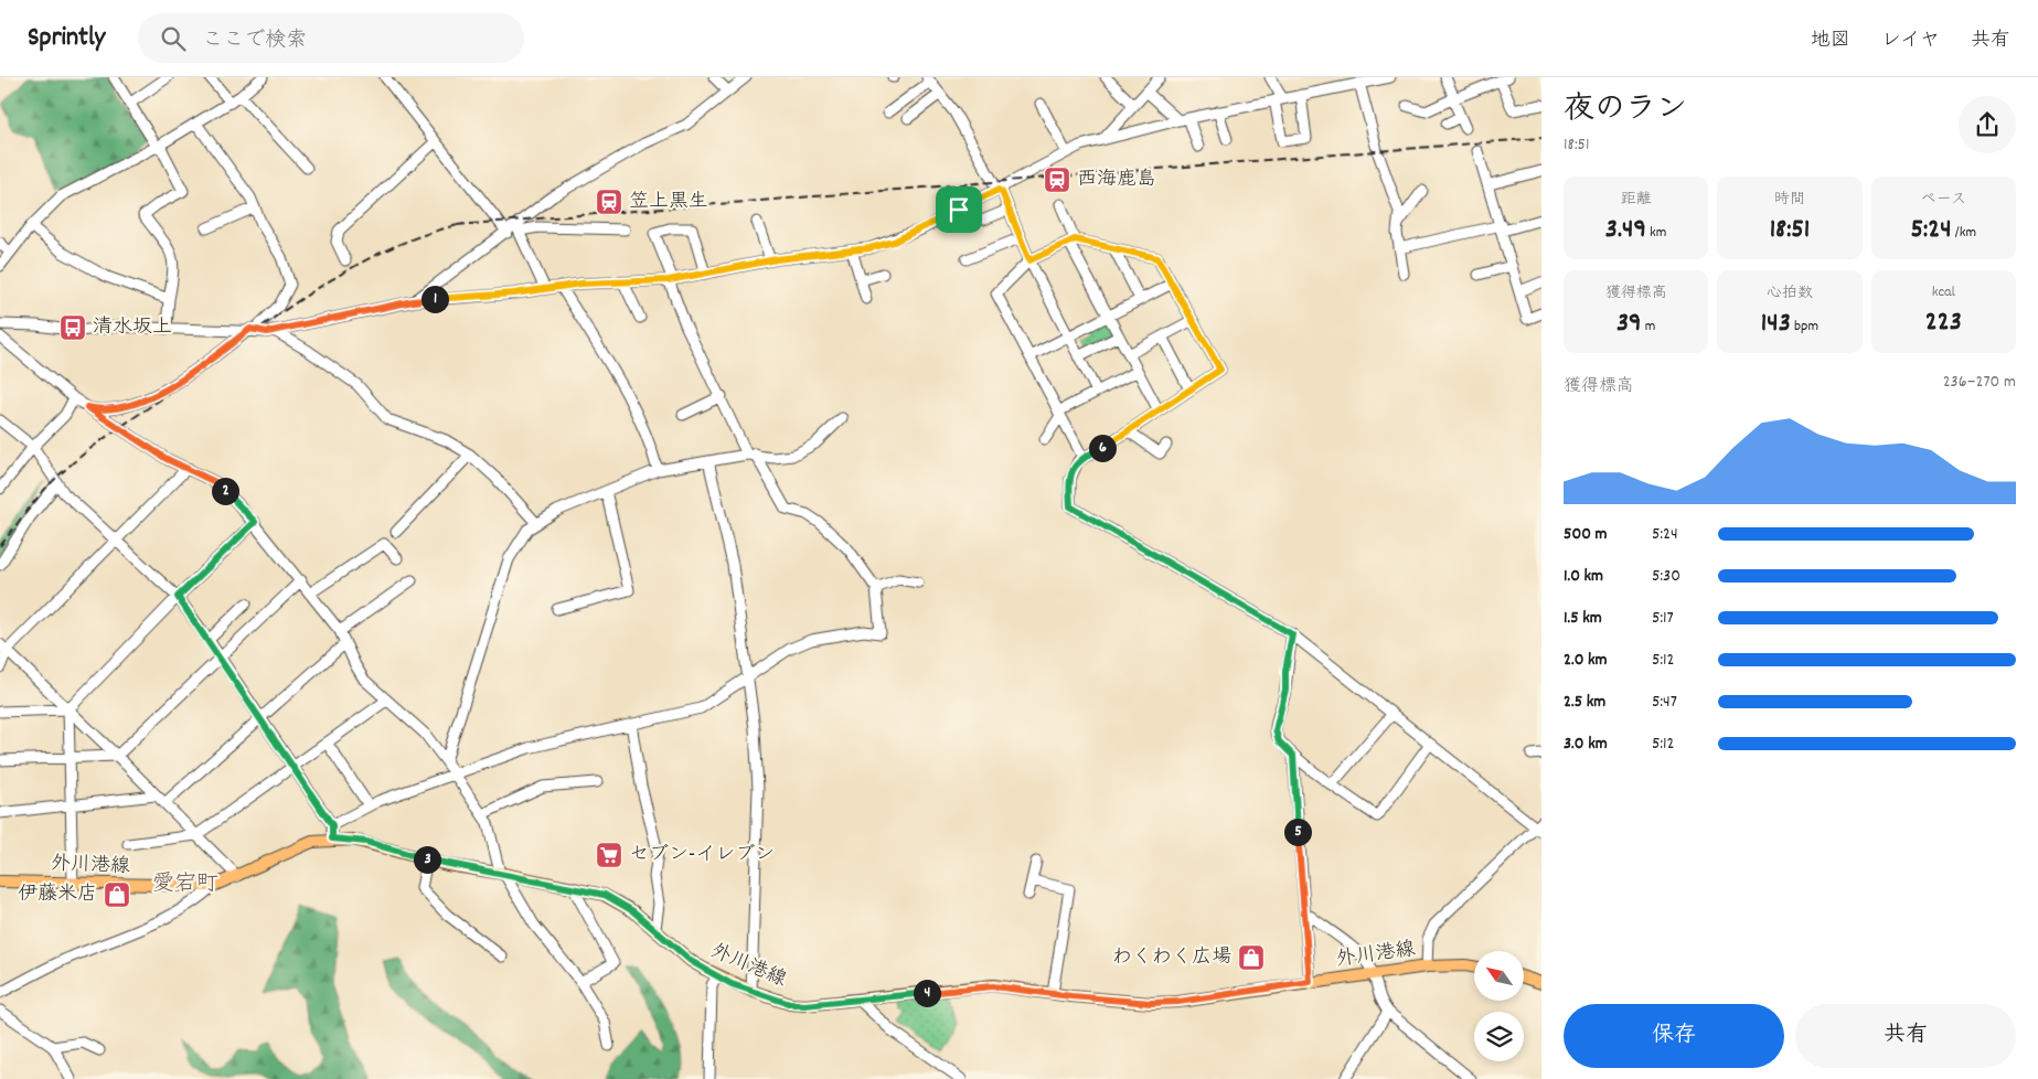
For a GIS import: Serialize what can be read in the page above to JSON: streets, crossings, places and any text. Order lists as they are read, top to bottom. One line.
{"streets":{"main road":["外川港線"]},"districts":["愛宕町"],"places":{"station":["西海鹿島","笠上黒生"],"bus stop":["清水坂上"],"supermarket":["セブン-イレブン"],"shop":["伊藤米店","わくわく広場"]},"north":"top left","page":{"header":"Sprintly","search":"ここで検索","nav":["地図","レイヤ","共有"],"heading":["夜のラン","18:51"],"stats":[["距離","3.49 km"],["時間","18:51"],["ペース","5:24 /km"],["獲得標高","39 m"],["心拍数","143 bpm"],["kcal","223"]],"pins":["1","6","2","5","3","4"],"chart":["獲得標高","236–270 m"],"list":[{"name":"500 m","note":"5:24"},{"name":"1.0 km","note":"5:30"},{"name":"1.5 km","note":"5:17"},{"name":"2.0 km","note":"5:12"},{"name":"2.5 km","note":"5:47"},{"name":"3.0 km","note":"5:12"}],"buttons":["保存","共有"]}}
